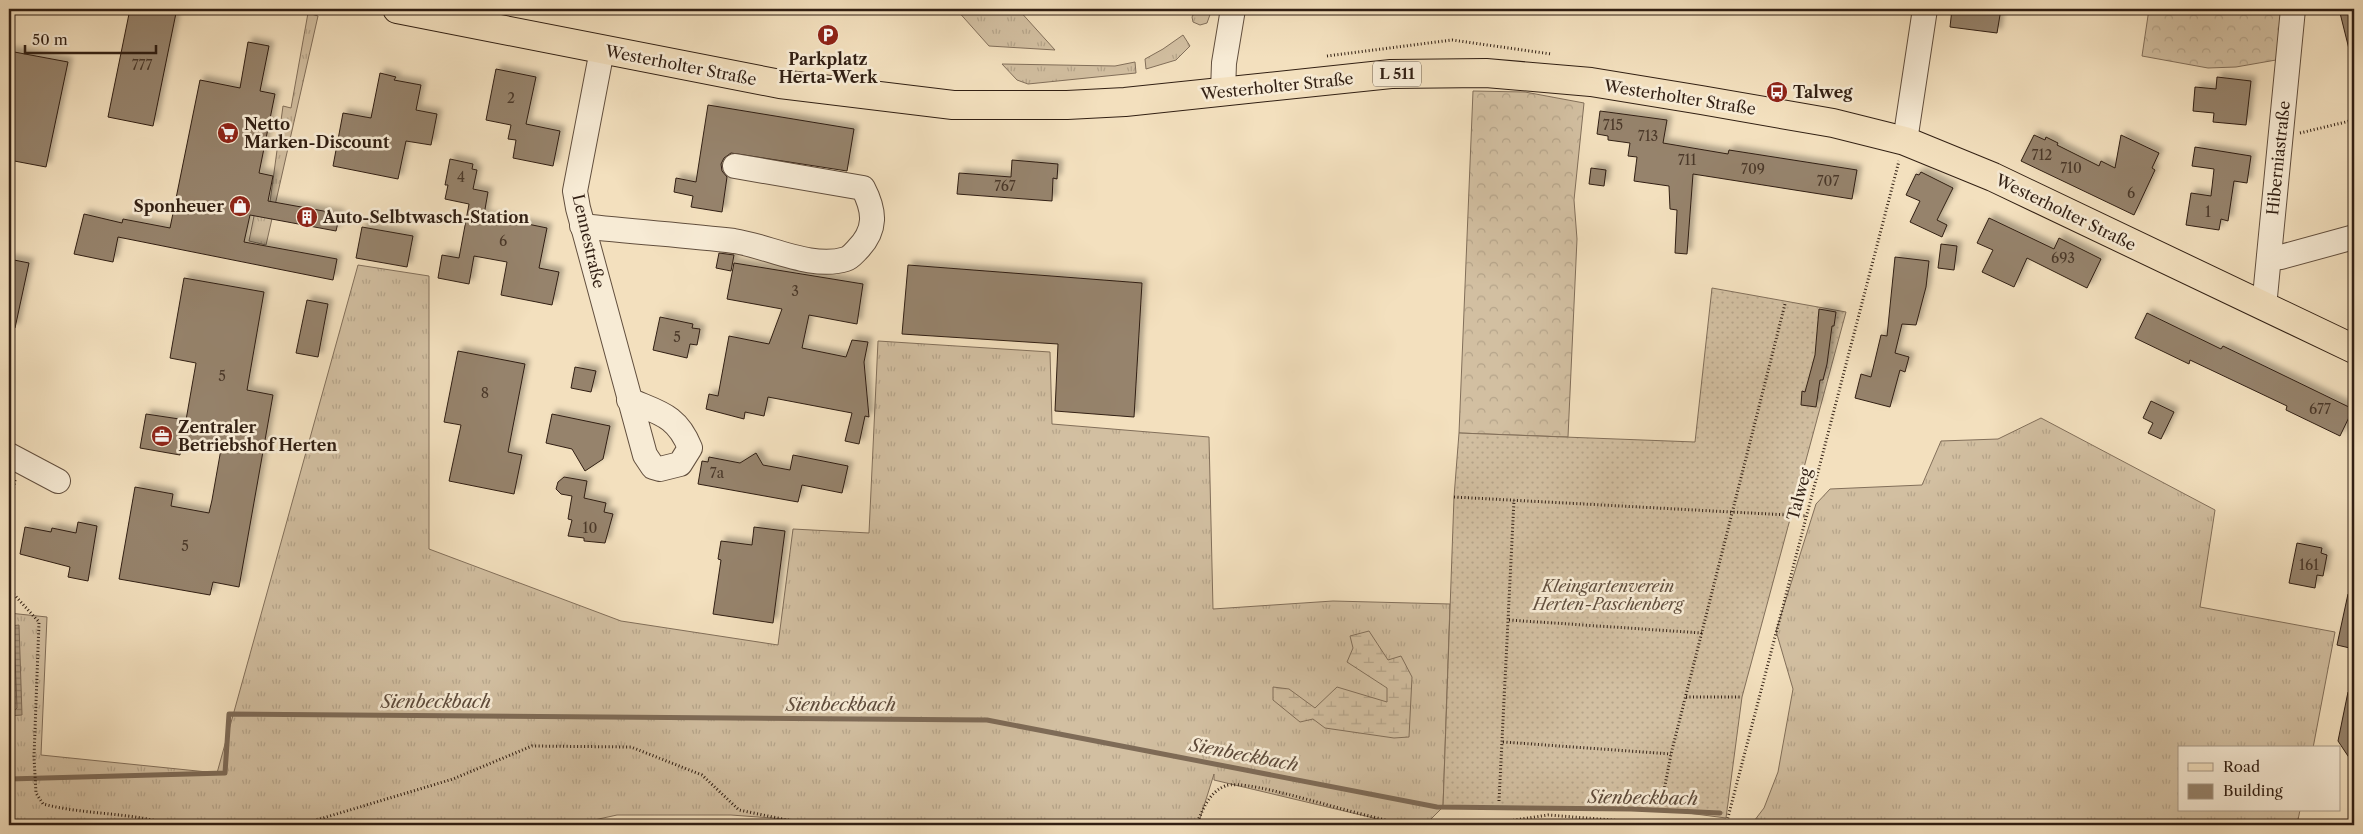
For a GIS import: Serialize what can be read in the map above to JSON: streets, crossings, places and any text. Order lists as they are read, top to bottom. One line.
{"streets":{"main road":["Westerholter Straße","L 511"],"street":["Hiberniastraße","Lennestraße"],"path":["Talweg"]},"crossings":[["Westerholter Straße","Hiberniastraße"],["Westerholter Straße","Lennestraße"],["Westerholter Straße","Talweg"]],"water":["Sienbeckbach"],"parks":["Kleingartenverein Herten-Paschenberg"],"places":{"parking":["Parkplatz Herta-Werk"],"bus stop":["Talweg"],"supermarket":["Netto Marken-Discount"],"shop":["Sponheuer"],"building":["Auto-Selbtwasch-Station"],"office":["Zentraler Betriebshof Herten"]},"house_numbers":["777","2","715","713","712","711","710","709","4","707","767","6","1","6","693","3","5","5","8","677","7a","10","5","161"],"legend":["Road","Building"],"scale_bar":"50 m"}
